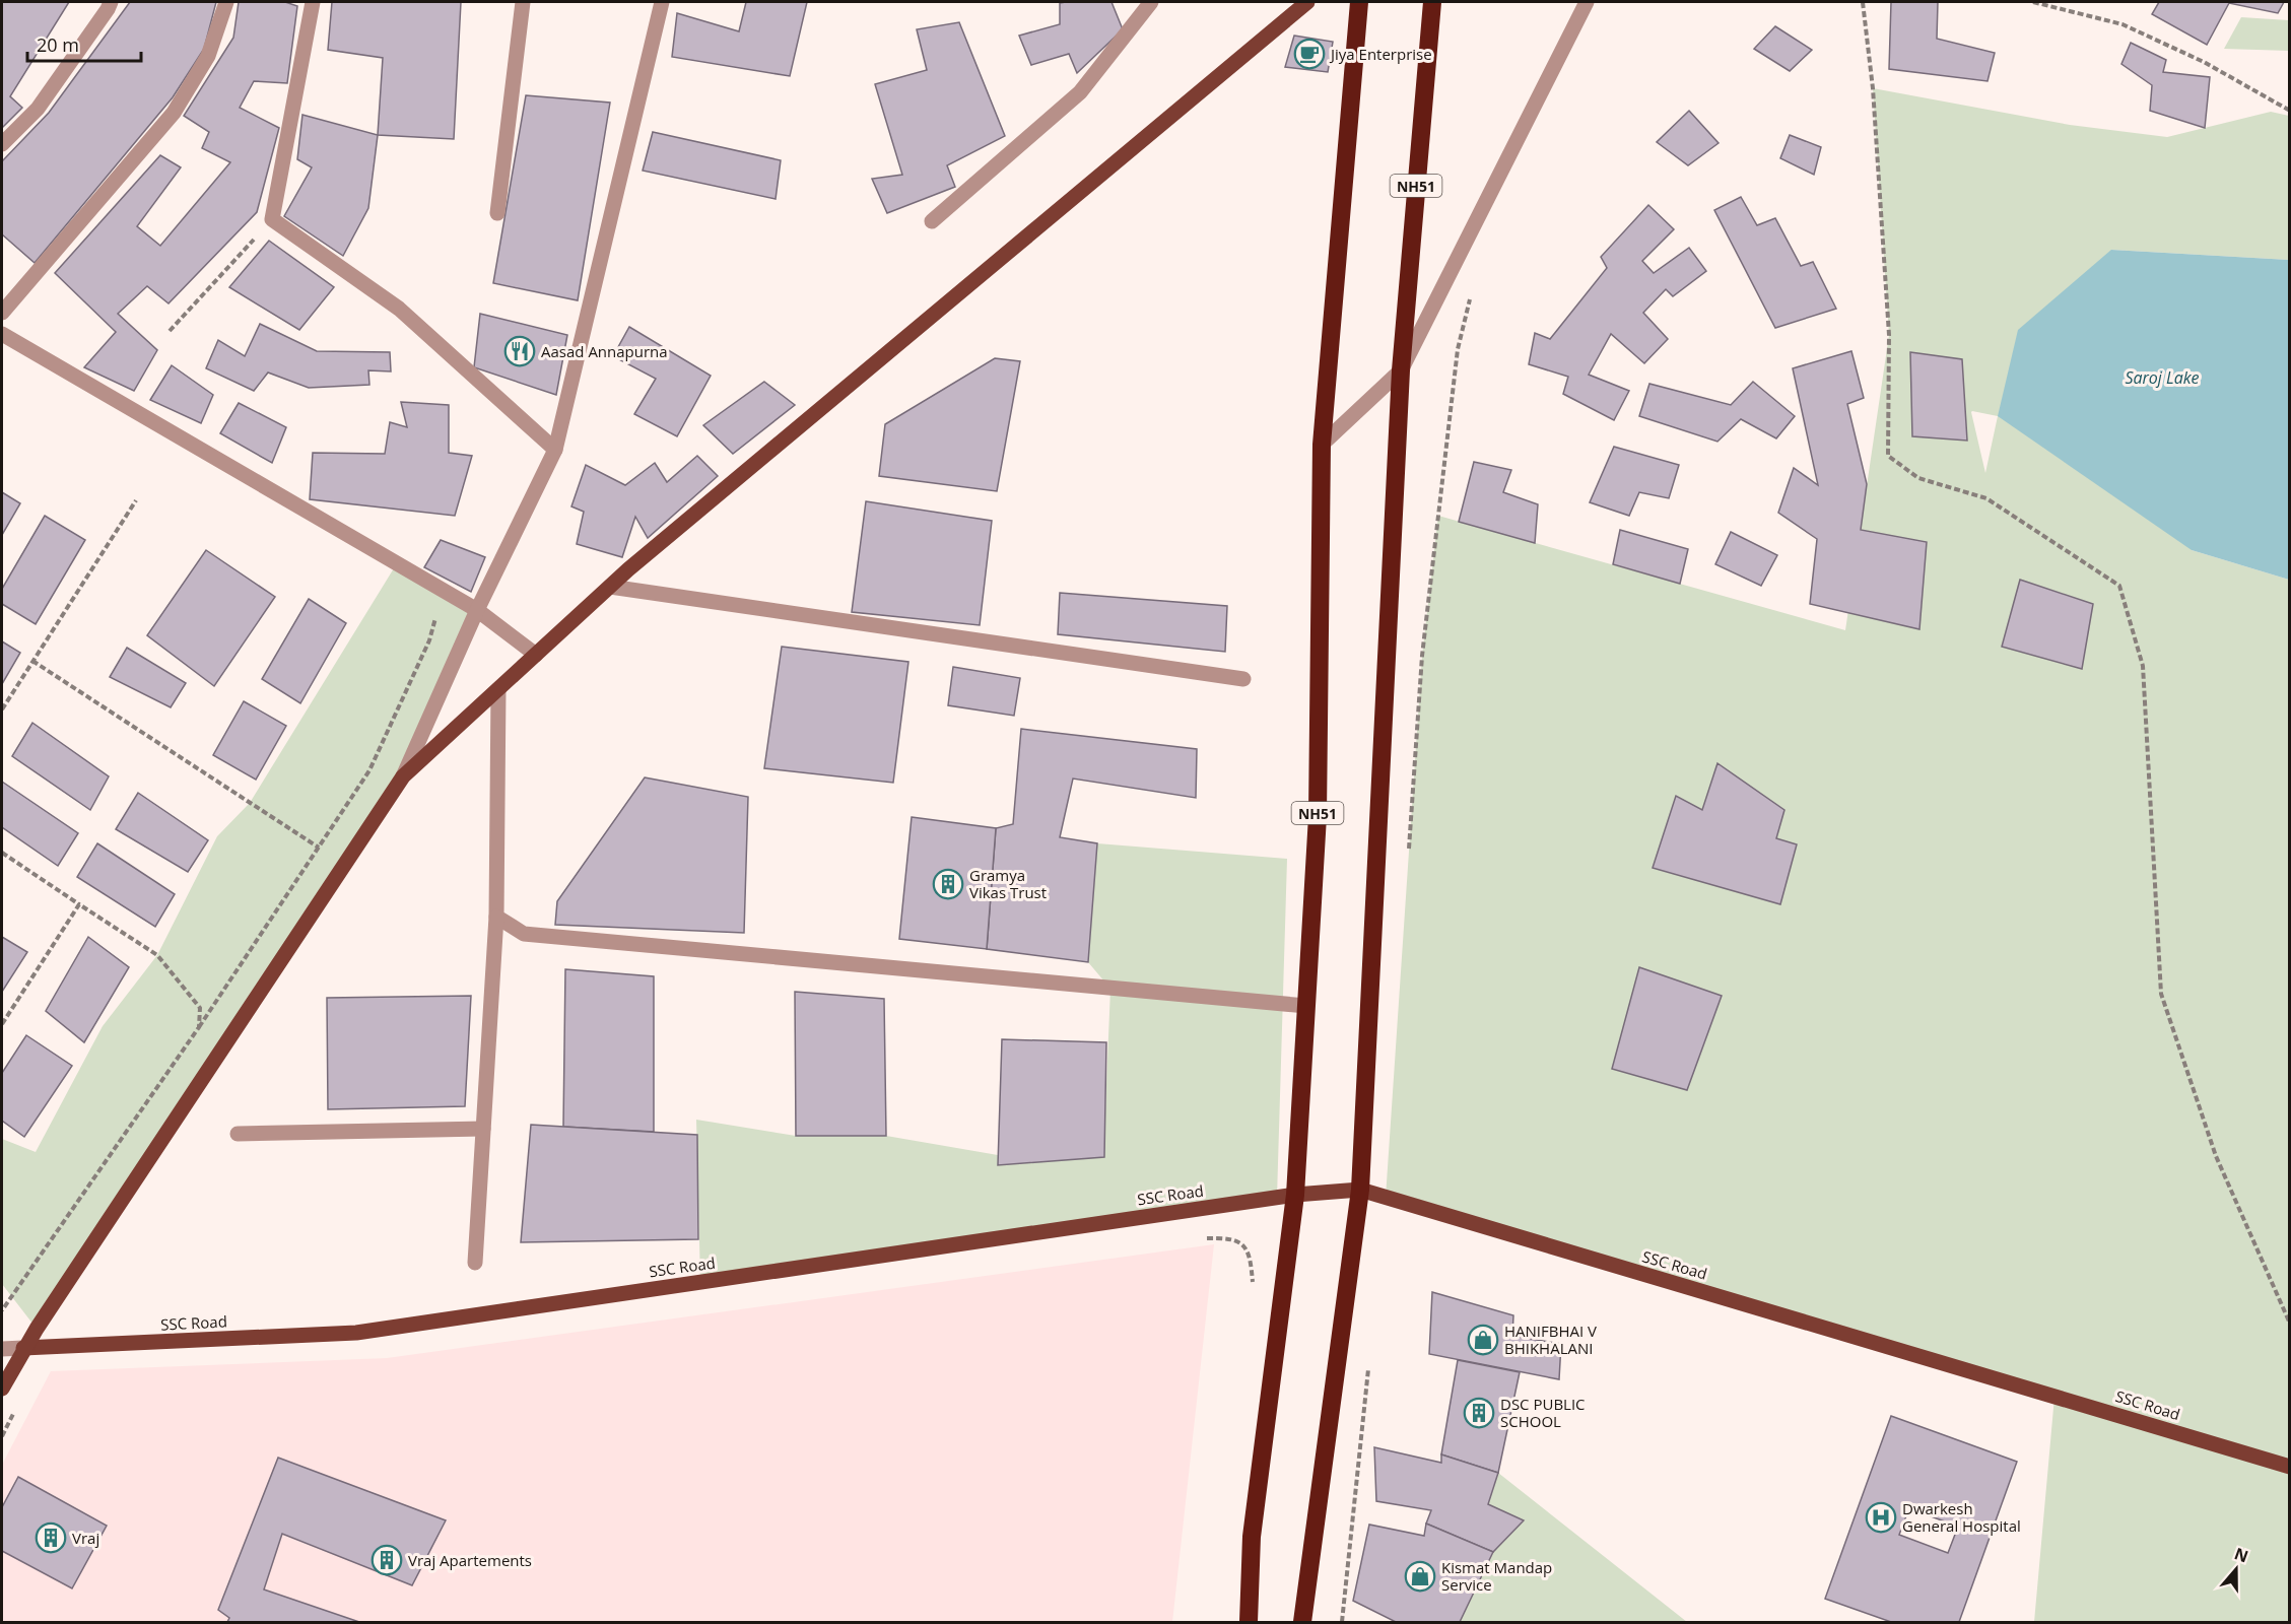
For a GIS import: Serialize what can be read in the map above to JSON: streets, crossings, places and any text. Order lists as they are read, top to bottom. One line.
{"streets":{"highway":["NH51"],"main road":["SSC Road"]},"crossings":[["NH51","SSC Road"]],"water":["Saroj Lake"],"places":{"cafe":["Jiya Enterprise"],"restaurant":["Aasad Annapurna"],"building":["Gramya Vikas Trust","DSC PUBLIC SCHOOL","Vraj","Vraj Apartements"],"shop":["HANIFBHAI V BHIKHALANI","Kismat Mandap Service"],"hospital":["Dwarkesh General Hospital"]},"scale_bar":"20 m","north":"top"}
